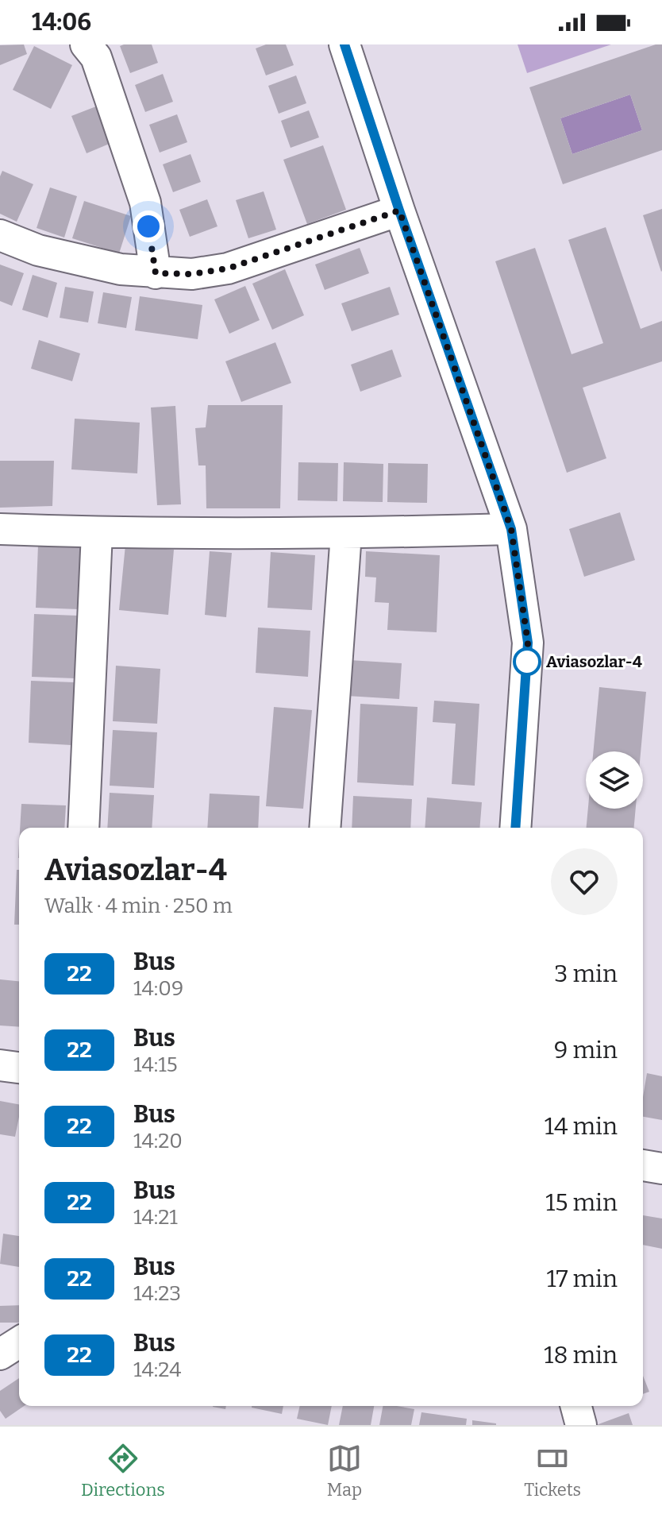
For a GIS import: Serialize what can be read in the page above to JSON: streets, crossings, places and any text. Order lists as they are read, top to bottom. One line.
{"places":["Aviasozlar-4"],"lines":["bus line 22"],"page":{"status":"14:06","heading":["Aviasozlar-4","Walk · 4 min · 250 m"],"list":[{"mark":"22","name":"Bus","note":"14:09","value":"3 min"},{"mark":"22","name":"Bus","note":"14:15","value":"9 min"},{"mark":"22","name":"Bus","note":"14:20","value":"14 min"},{"mark":"22","name":"Bus","note":"14:21","value":"15 min"},{"mark":"22","name":"Bus","note":"14:23","value":"17 min"},{"mark":"22","name":"Bus","note":"14:24","value":"18 min"}],"tabs":["Directions","Map","Tickets"]}}
